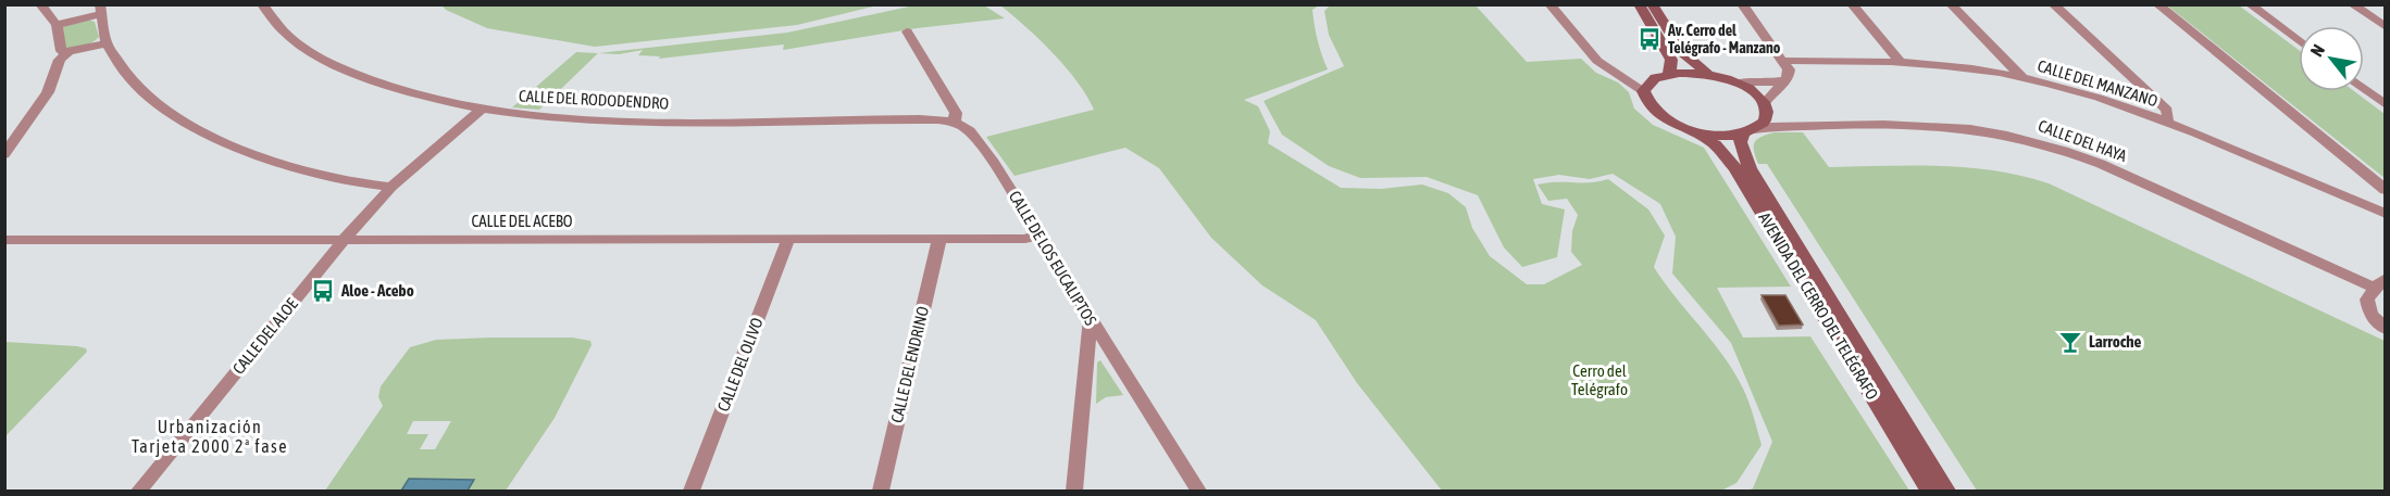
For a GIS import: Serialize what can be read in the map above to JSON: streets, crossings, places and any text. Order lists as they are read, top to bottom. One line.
{"streets":{"street":["CALLE DEL MANZANO","CALLE DEL RODODENDRO","CALLE DEL HAYA","CALLE DEL ACEBO","CALLE DE LOS EUCALIPTOS","AVENIDA DEL CERRO DEL TELÉGRAFO","CALLE DEL ALOE","CALLE DEL OLIVO","CALLE DEL ENDRINO"]},"crossings":[["CALLE DEL RODODENDRO","CALLE DE LOS EUCALIPTOS"],["CALLE DEL RODODENDRO","CALLE DEL ALOE"],["CALLE DEL HAYA","AVENIDA DEL CERRO DEL TELÉGRAFO"],["CALLE DEL ACEBO","CALLE DE LOS EUCALIPTOS"],["CALLE DEL ACEBO","CALLE DEL ALOE"],["CALLE DEL ACEBO","CALLE DEL OLIVO"],["CALLE DEL ACEBO","CALLE DEL ENDRINO"]],"districts":["Urbanización Tarjeta 2000 2ª fase"],"parks":["Cerro del Telégrafo"],"places":{"bus stop":["Av. Cerro del Telégrafo - Manzano","Aloe - Acebo"],"bar":["Larroche"]},"north":"top left"}
